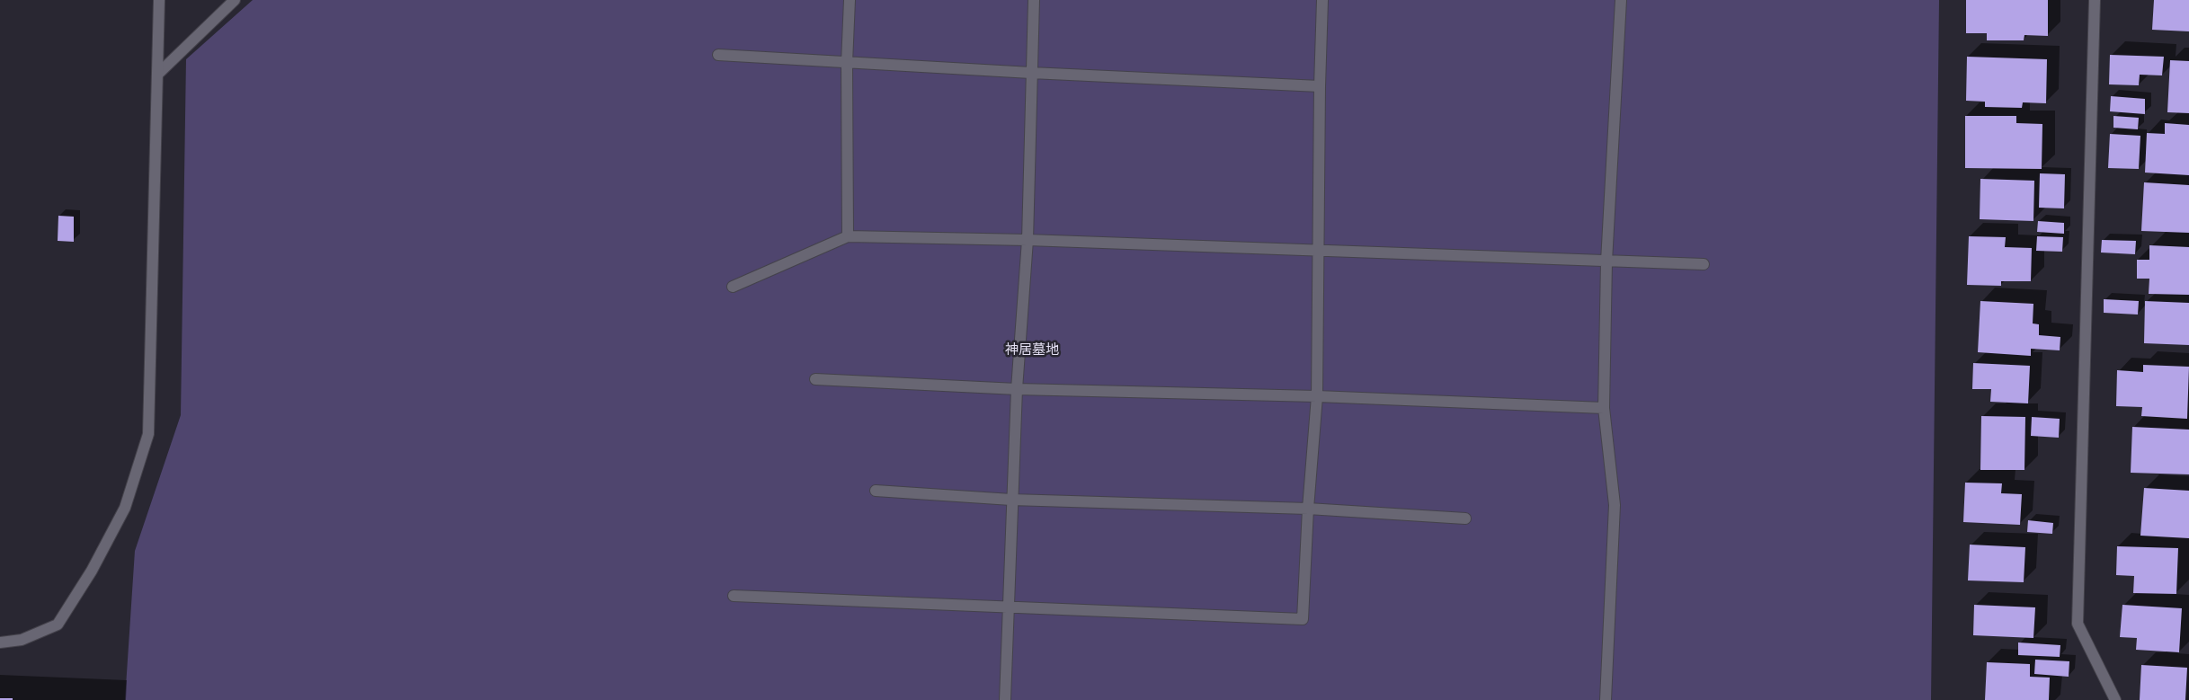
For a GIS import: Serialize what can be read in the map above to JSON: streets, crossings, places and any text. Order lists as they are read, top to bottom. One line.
{"parks":["神居墓地"]}
